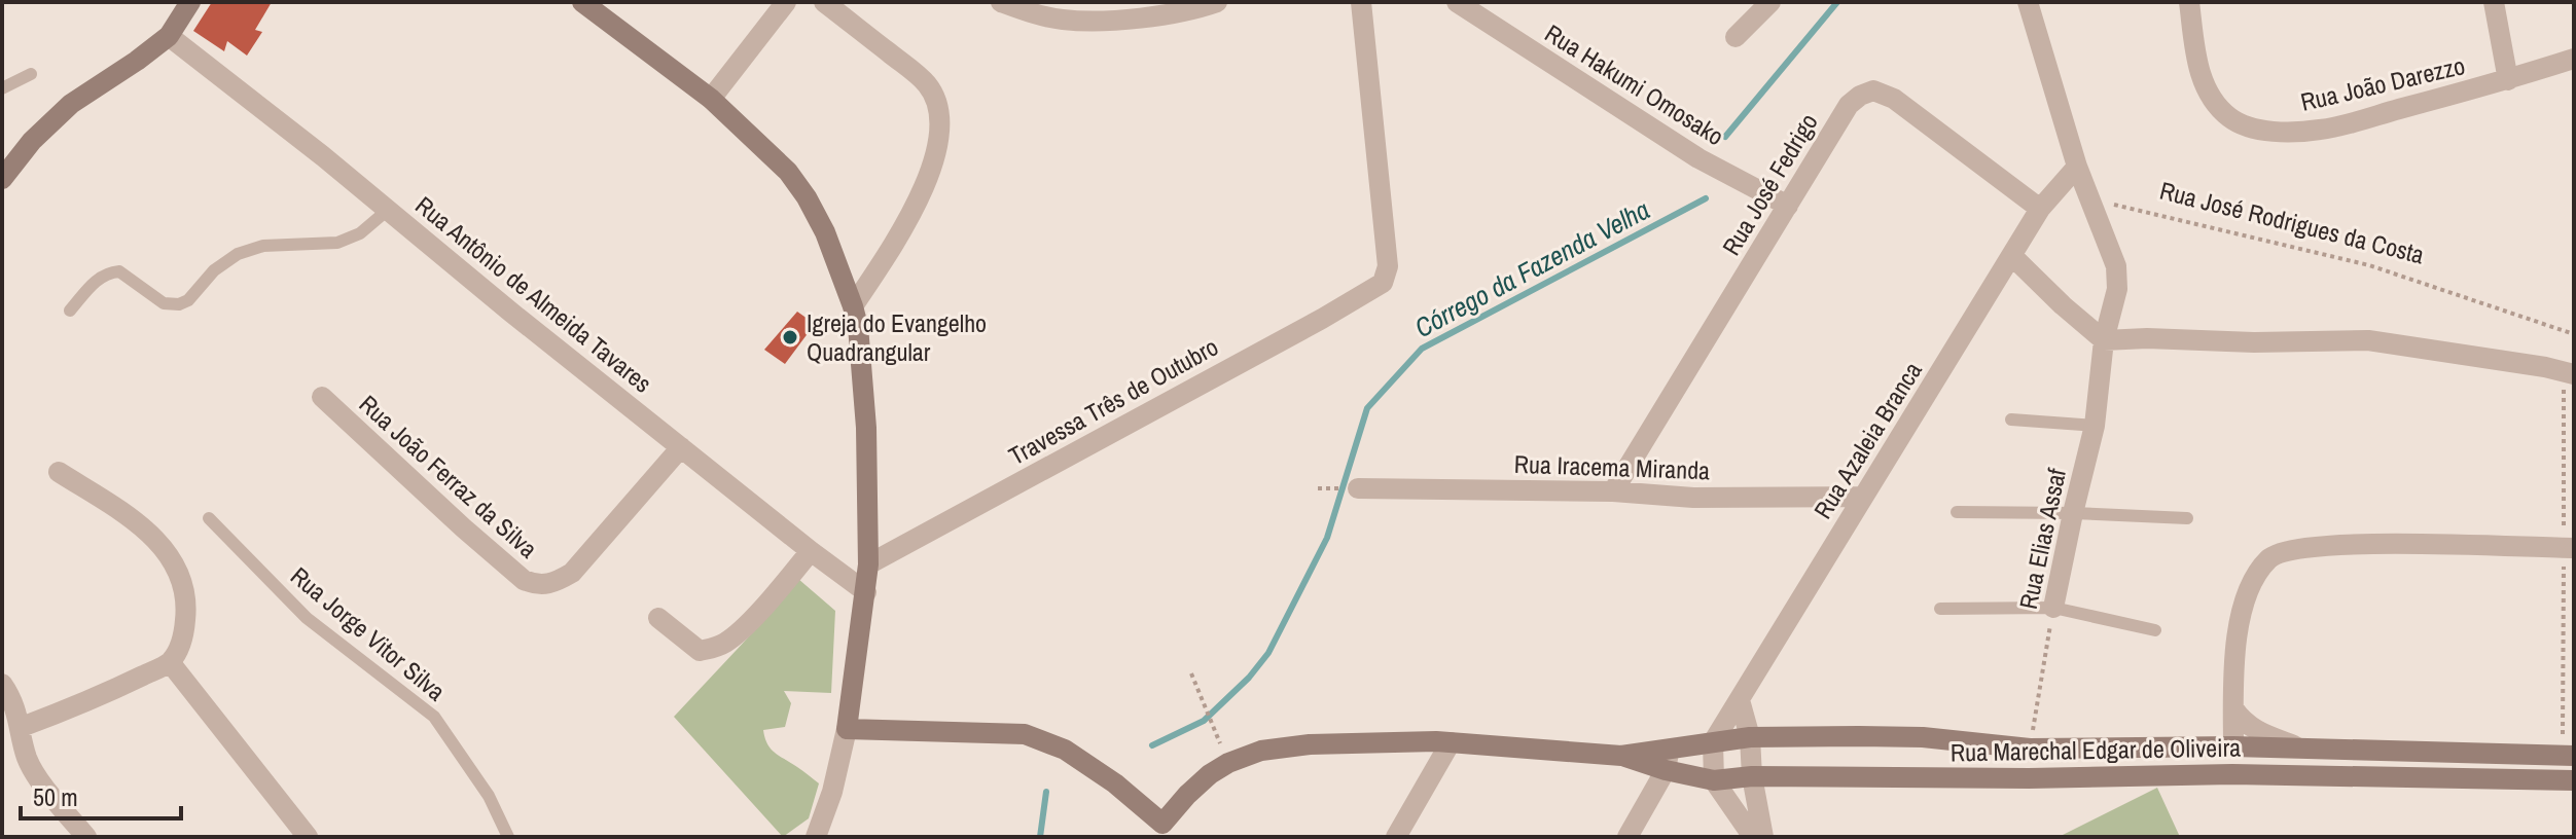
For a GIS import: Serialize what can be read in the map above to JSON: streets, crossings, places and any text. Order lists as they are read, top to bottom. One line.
{"streets":{"main road":["Rua Marechal Edgar de Oliveira"],"street":["Rua João Darezzo","Rua Hakumi Omosako","Rua José Fedrigo","Rua Antônio de Almeida Tavares","Travessa Três de Outubro","Rua Azaleia Branca","Rua Iracema Miranda","Rua João Ferraz da Silva","Rua Elias Assaf"],"lane":["Rua Jorge Vitor Silva"],"path":["Rua José Rodrigues da Costa"]},"crossings":[["Rua Hakumi Omosako","Rua José Fedrigo"],["Rua José Fedrigo","Rua Azaleia Branca"],["Rua José Fedrigo","Rua Iracema Miranda"],["Rua Antônio de Almeida Tavares","Rua João Ferraz da Silva"],["Rua Azaleia Branca","Rua Iracema Miranda"],["Rua Azaleia Branca","Rua Marechal Edgar de Oliveira"],["Rua Elias Assaf","Rua Marechal Edgar de Oliveira"]],"water":["Córrego da Fazenda Velha"],"places":["Igreja do Evangelho Quadrangular"],"scale_bar":"50 m"}
